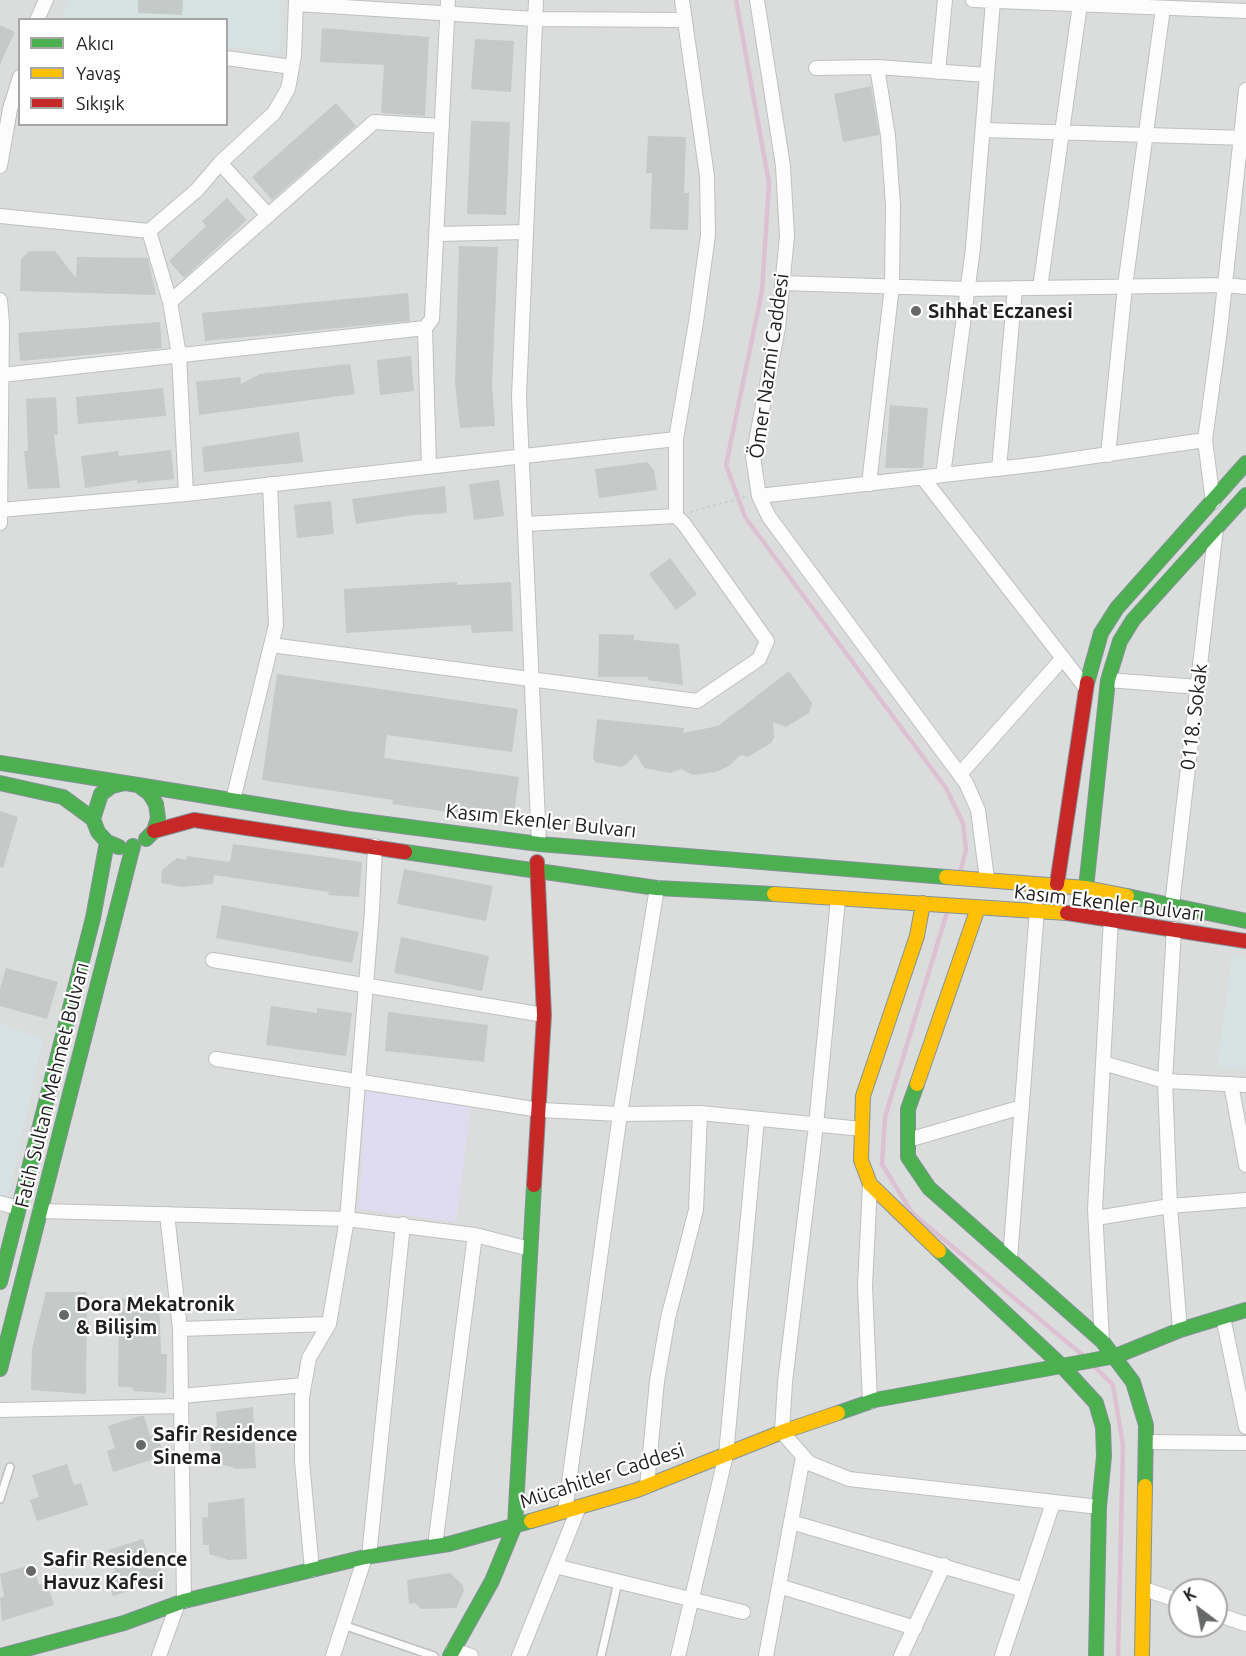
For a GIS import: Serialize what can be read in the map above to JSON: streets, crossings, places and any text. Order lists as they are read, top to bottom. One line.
{"streets":{"street":["Ömer Nazmi Caddesi","0118. Sokak","Kasım Ekenler Bulvarı","Fatih Sultan Mehmet Bulvarı","Mücahitler Caddesi"]},"crossings":[["Ömer Nazmi Caddesi","Kasım Ekenler Bulvarı"],["0118. Sokak","Kasım Ekenler Bulvarı"],["Kasım Ekenler Bulvarı","Fatih Sultan Mehmet Bulvarı"]],"places":["Sıhhat Eczanesi","Dora Mekatronik & Bilişim","Safir Residence Sinema","Safir Residence Havuz Kafesi"],"legend":["Akıcı","Yavaş","Sıkışık"],"north":"top left"}
